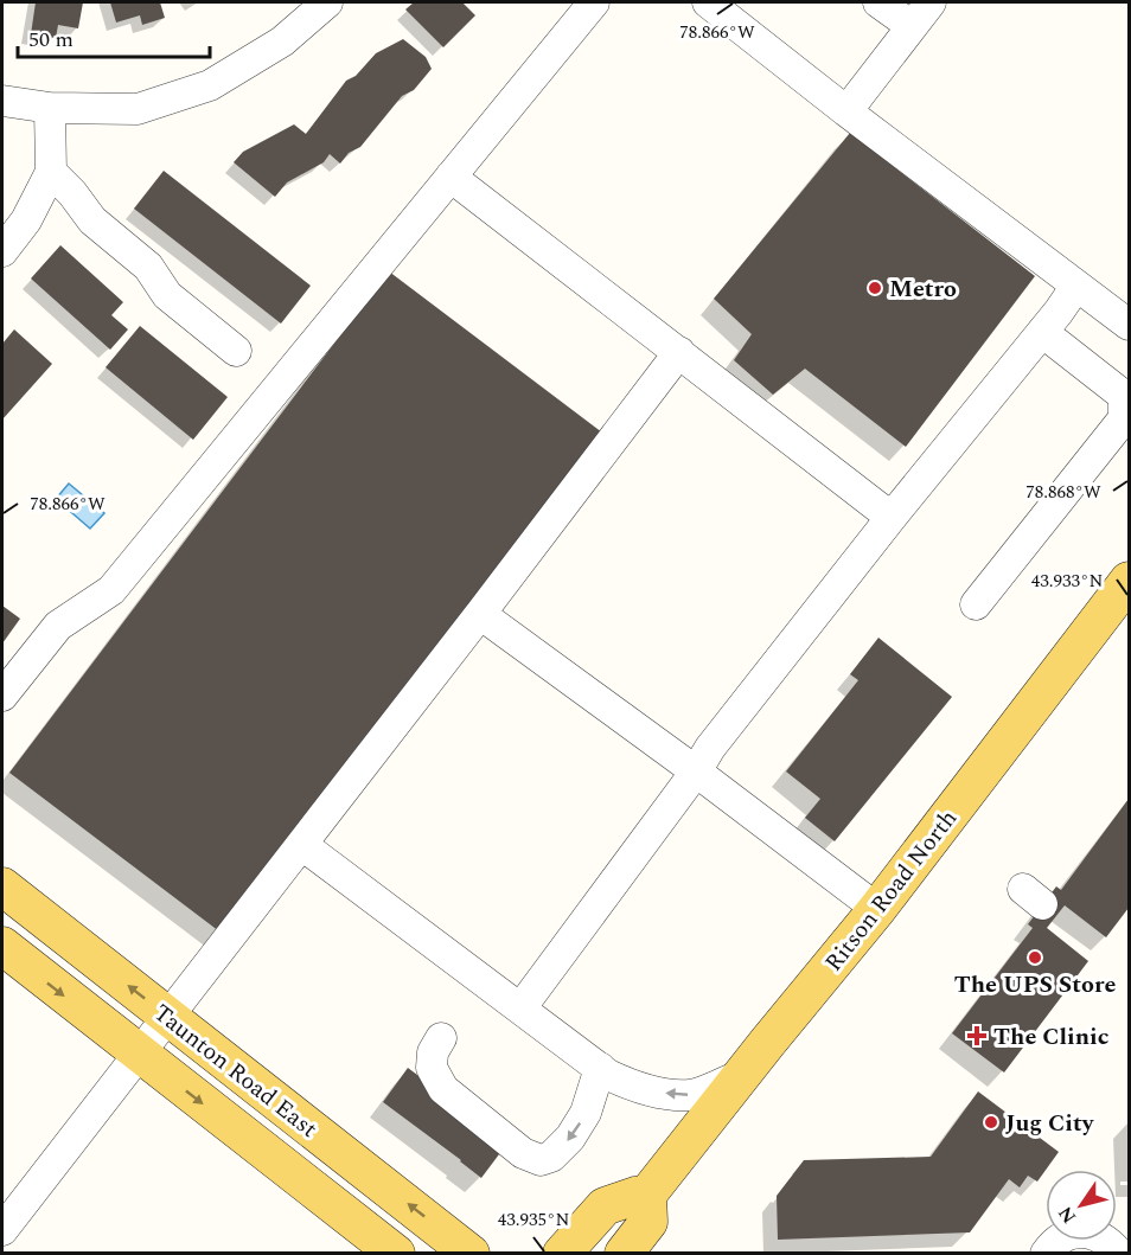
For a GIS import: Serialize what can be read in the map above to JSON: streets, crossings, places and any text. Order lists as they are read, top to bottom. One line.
{"streets":{"main road":["Ritson Road North","Taunton Road East"]},"places":{"other":["Metro","The UPS Store","Jug City"],"health":["The Clinic"]},"scale_bar":"50 m","north":"bottom left","coordinates":["78.866°W","78.868°W","43.933°N","43.935°N"]}
